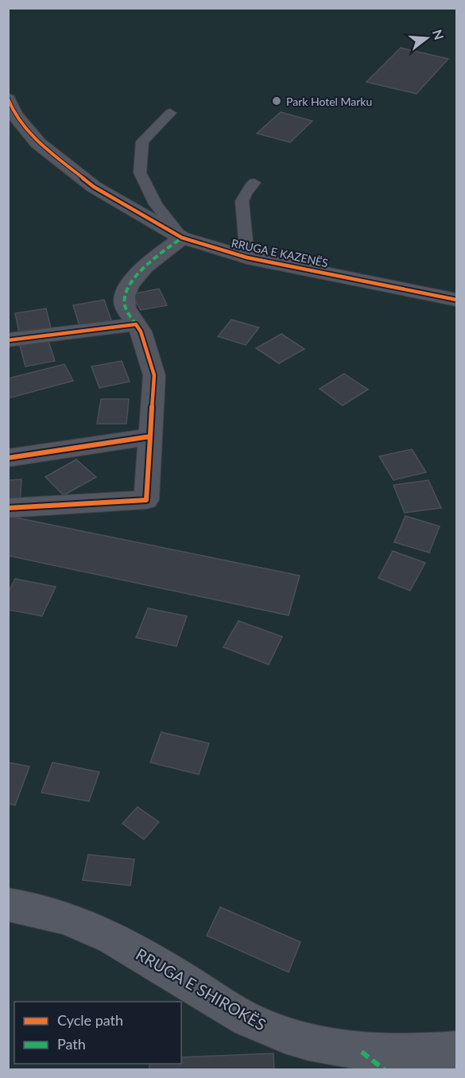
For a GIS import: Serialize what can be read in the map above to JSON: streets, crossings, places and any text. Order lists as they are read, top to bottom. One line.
{"streets":{"main road":["RRUGA E SHIROKËS"],"street":["RRUGA E KAZENËS"]},"places":["Park Hotel Marku"],"legend":["Cycle path","Path"],"north":"right"}
